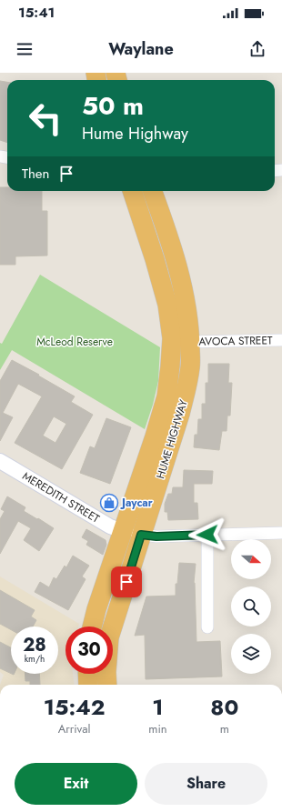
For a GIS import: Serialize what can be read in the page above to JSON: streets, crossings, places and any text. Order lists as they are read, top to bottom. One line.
{"streets":{"highway":["HUME HIGHWAY"],"street":["AVOCA STREET","MEREDITH STREET"]},"crossings":[["AVOCA STREET","HUME HIGHWAY"],["HUME HIGHWAY","MEREDITH STREET"]],"parks":["McLeod Reserve"],"places":{"shop":["Jaycar"]},"north":"right","page":{"status":"15:41","header":"Waylane","turn":["50 m","Hume Highway"],"then":"Then","speed":"28 km/h","limit":"30","eta":["15:42","Arrival","1","min","80","m"],"buttons":["Exit","Share"]}}
